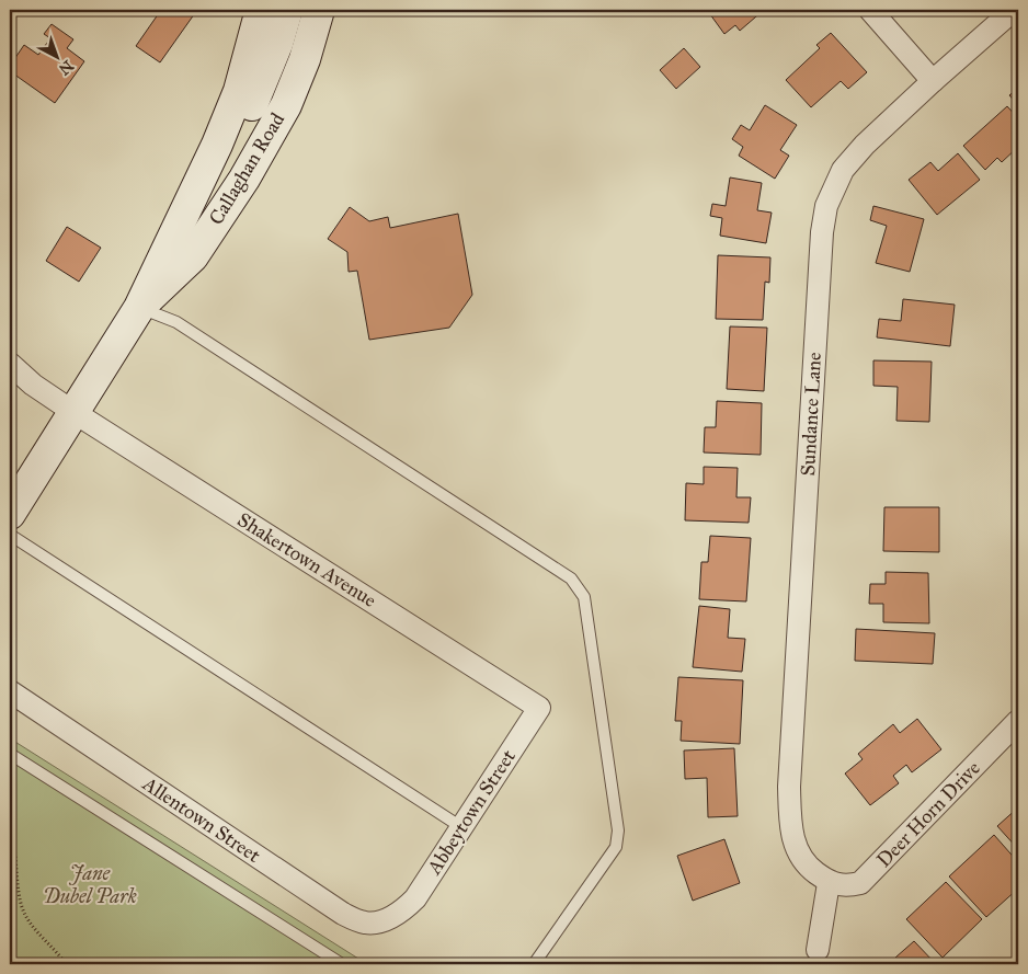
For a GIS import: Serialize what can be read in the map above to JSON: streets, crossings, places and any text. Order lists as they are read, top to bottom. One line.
{"streets":{"main road":["Callaghan Road"],"street":["Sundance Lane","Shakertown Avenue","Abbeytown Street","Deer Horn Drive","Allentown Street"]},"crossings":[["Callaghan Road","Shakertown Avenue"],["Sundance Lane","Deer Horn Drive"],["Shakertown Avenue","Abbeytown Street"],["Abbeytown Street","Allentown Street"]],"parks":["Jane Dubel Park"],"north":"bottom right"}
